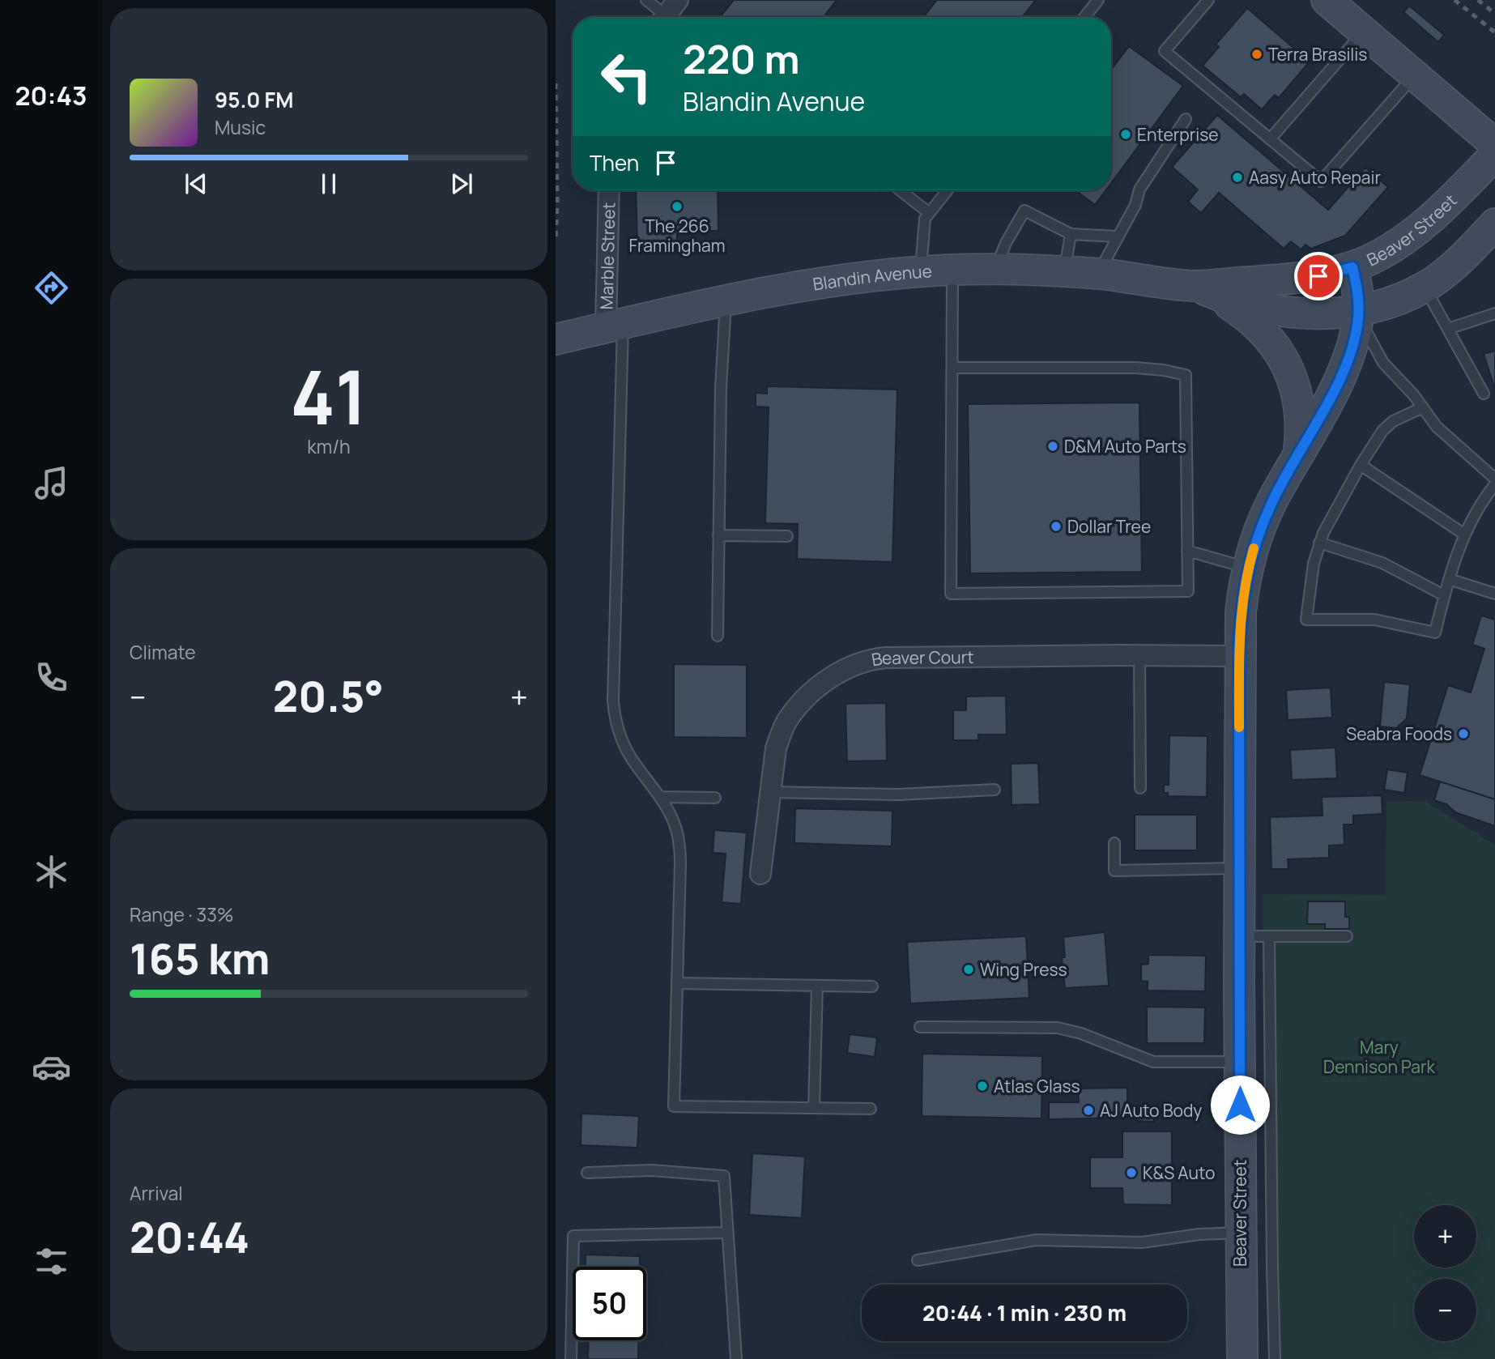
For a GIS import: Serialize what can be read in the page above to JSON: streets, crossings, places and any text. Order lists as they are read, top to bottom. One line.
{"streets":{"main road":["Beaver Street","Blandin Avenue"],"street":["Marble Street","Beaver Court"]},"crossings":[["Beaver Street","Blandin Avenue"],["Beaver Street","Beaver Court"],["Marble Street","Blandin Avenue"]],"parks":["Mary Dennison Park"],"places":["Terra Brasilis","Enterprise","Aasy Auto Repair","The 266 Framingham","D&M Auto Parts","Dollar Tree","Seabra Foods","Wing Press","Atlas Glass","AJ Auto Body","K&S Auto"],"page":{"tabs":"20:43","turn":["220 m","Blandin Avenue"],"song":["95.0 FM","Music"],"then":"Then","tile":[["41","km/h"],"Climate",["Range · 33%","165 km"],["Arrival","20:44"]],"heat":["−","20.5°","+"],"map_buttons":["+","−"],"limit":"50","trip":"20:44 · 1 min · 230 m"}}
